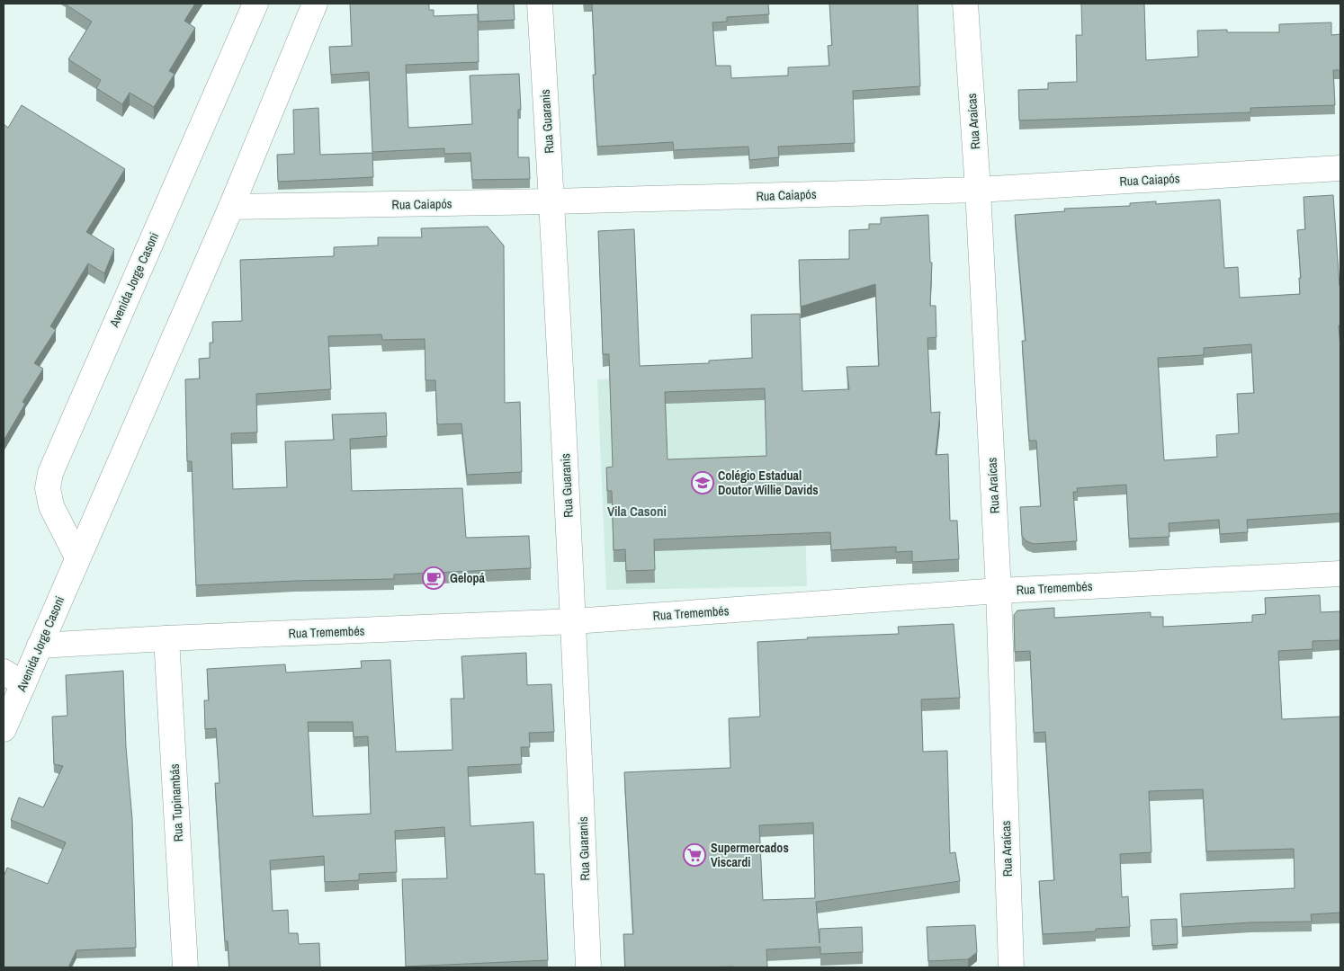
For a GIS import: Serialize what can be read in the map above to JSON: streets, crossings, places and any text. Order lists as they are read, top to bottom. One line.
{"streets":{"street":["Rua Guaranis","Rua Araícas","Rua Caiapós","Avenida Jorge Casoni","Rua Tremembés","Rua Tupinambás"]},"crossings":[["Rua Guaranis","Rua Caiapós"],["Rua Guaranis","Rua Tremembés"],["Rua Araícas","Rua Caiapós"],["Rua Araícas","Rua Tremembés"],["Rua Caiapós","Avenida Jorge Casoni"],["Avenida Jorge Casoni","Rua Tremembés"],["Rua Tremembés","Rua Tupinambás"]],"districts":["Vila Casoni"],"places":{"school or university":["Colégio Estadual Doutor Willie Davids"],"cafe":["Gelopá"],"supermarket":["Supermercados Viscardi"]}}
